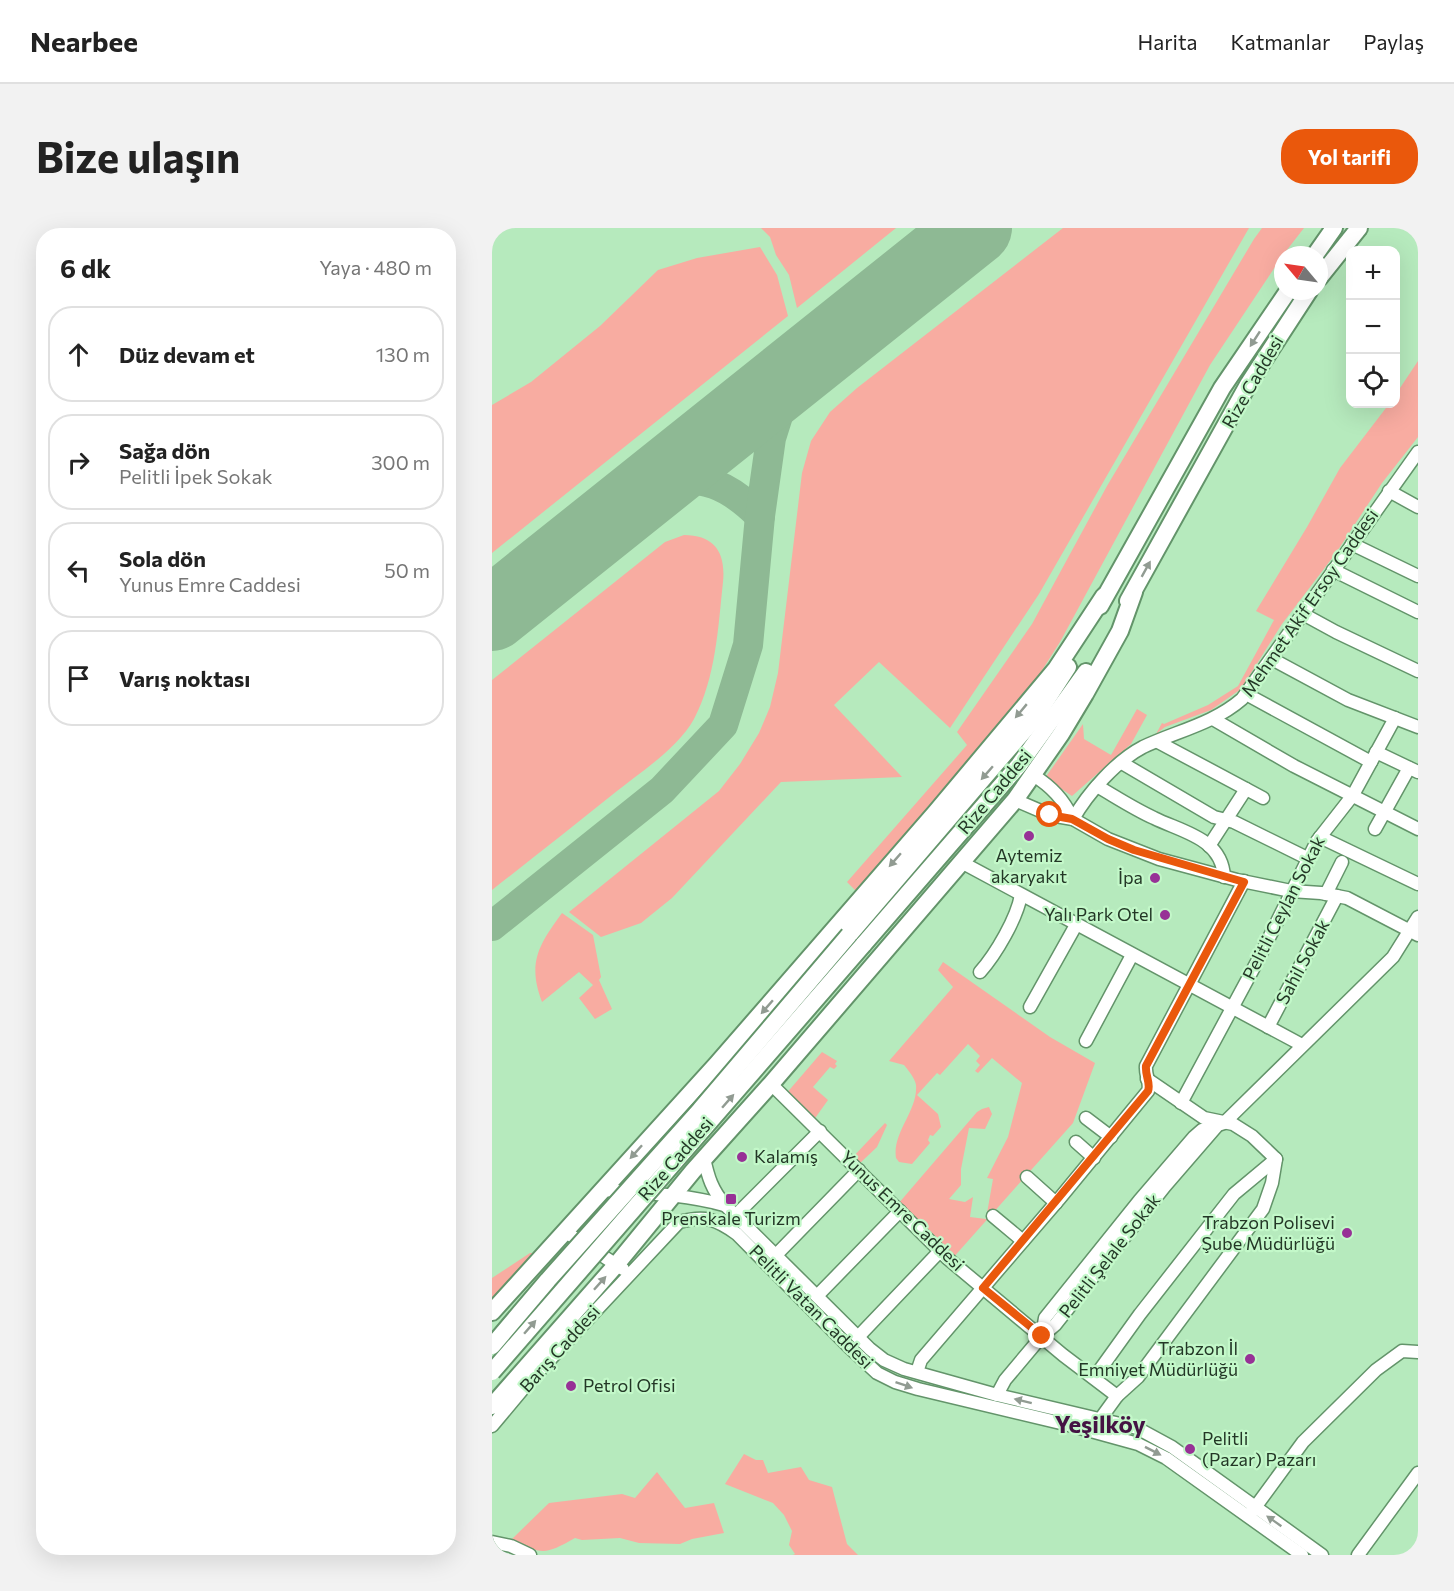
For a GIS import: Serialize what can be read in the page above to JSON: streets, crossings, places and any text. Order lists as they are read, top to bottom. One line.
{"streets":{"highway":["Rize Caddesi"],"street":["Mehmet Akif Ersoy Caddesi","Pelitli Ceylan Sokak","Sahil Sokak","Yunus Emre Caddesi","Pelitli Şelale Sokak","Pelitli Vatan Caddesi","Barış Caddesi"]},"crossings":[["Yunus Emre Caddesi","Pelitli Şelale Sokak"],["Pelitli Şelale Sokak","Pelitli Vatan Caddesi"],["Pelitli Vatan Caddesi","Barış Caddesi"]],"districts":["Yeşilköy"],"places":{"other":["Aytemiz akaryakıt","İpa","Yalı Park Otel","Kalamış","Trabzon Polisevi Şube Müdürlüğü","Trabzon İl Emniyet Müdürlüğü","Petrol Ofisi","Pelitli (Pazar) Pazarı"],"transit":["Prenskale Turizm"]},"north":"top left","page":{"header":"Nearbee","nav":["Harita","Katmanlar","Paylaş"],"buttons":"Yol tarifi","title":"Bize ulaşın","heading":["6 dk","Yaya · 480 m"],"map_buttons":["+","−"],"list":[["Düz devam et","130 m"],["Sağa dön","Pelitli İpek Sokak","300 m"],["Sola dön","Yunus Emre Caddesi","50 m"],"Varış noktası"]}}
